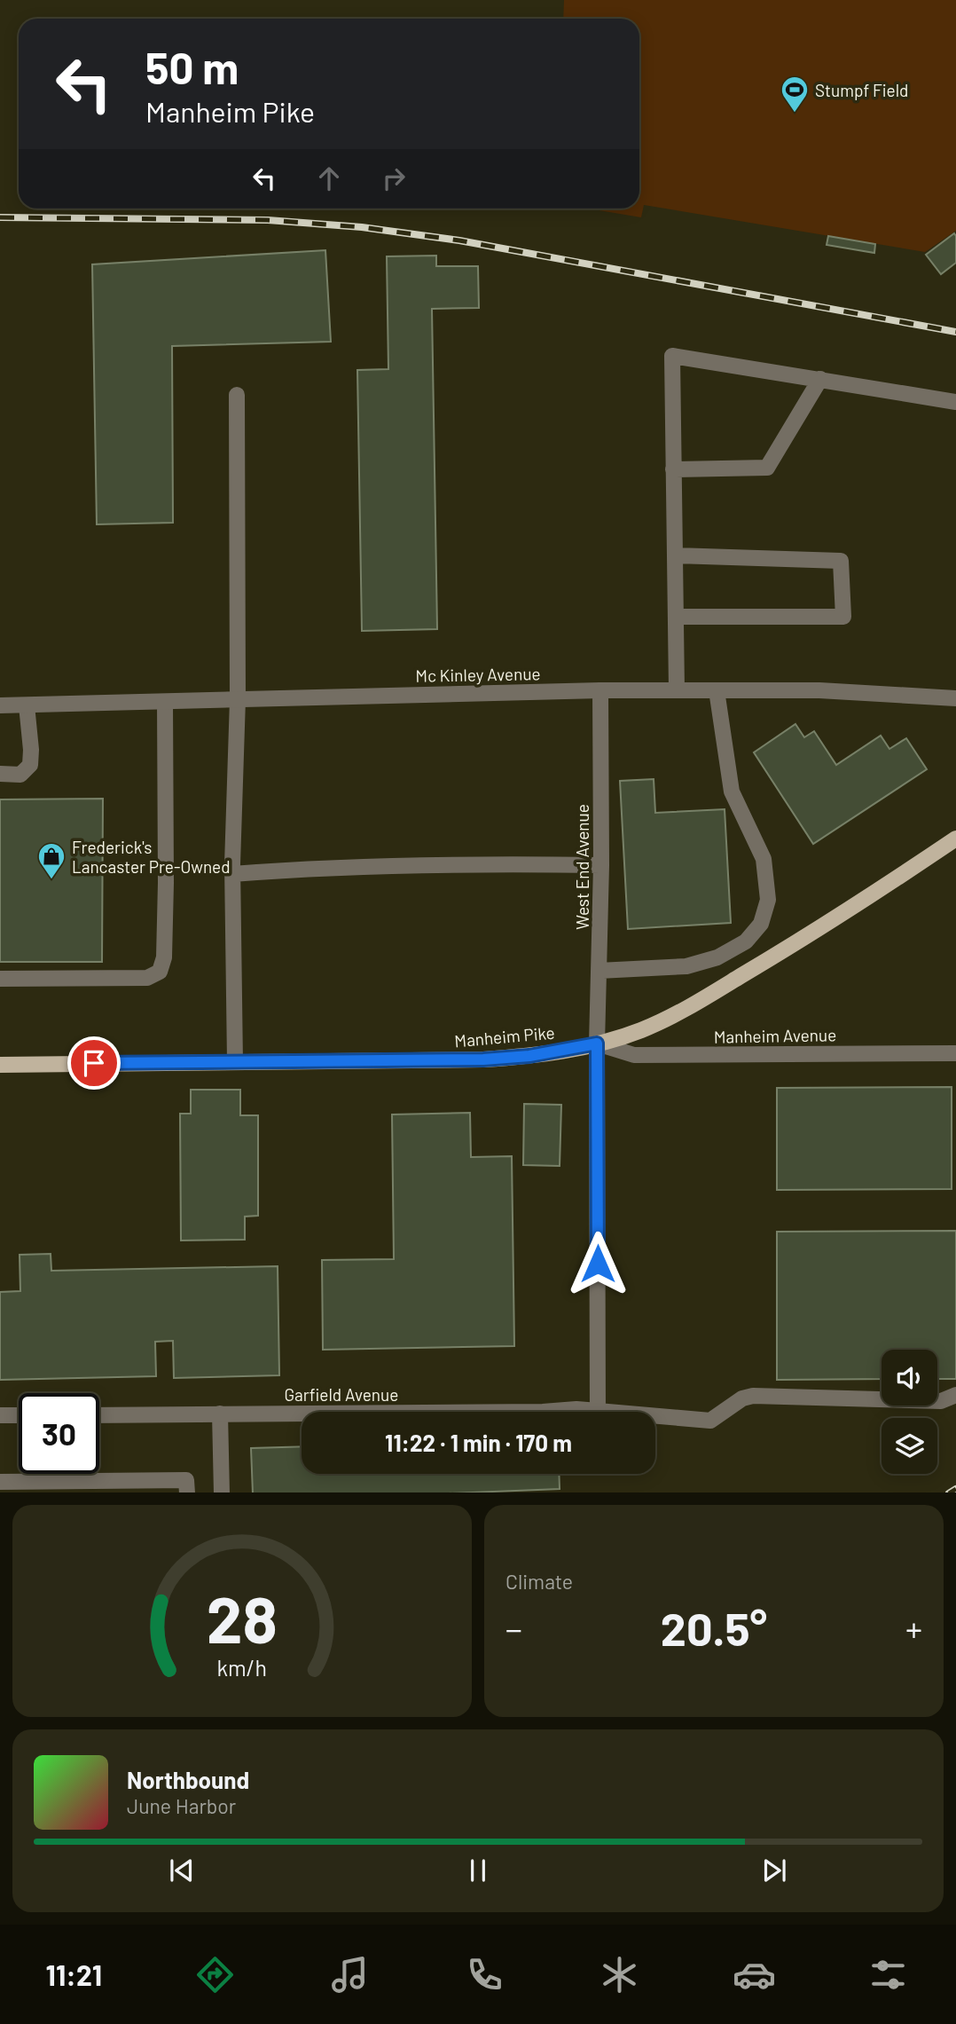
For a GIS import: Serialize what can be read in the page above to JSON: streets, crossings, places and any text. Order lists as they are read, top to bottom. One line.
{"streets":{"main road":["Manheim Pike"],"street":["Mc Kinley Avenue","West End Avenue","Manheim Avenue","Garfield Avenue"]},"crossings":[["Mc Kinley Avenue","West End Avenue"],["West End Avenue","Manheim Avenue"],["West End Avenue","Manheim Pike"],["Manheim Avenue","Manheim Pike"]],"places":{"sports":["Stumpf Field"],"shop":["Frederick's Lancaster Pre-Owned"]},"page":{"turn":["50 m","Manheim Pike"],"limit":"30","trip":"11:22 · 1 min · 170 m","tile":"Climate","heat":["−","20.5°","+"],"song":["Northbound","June Harbor"],"tabs":"11:21","gauge":["28","km/h"]}}
